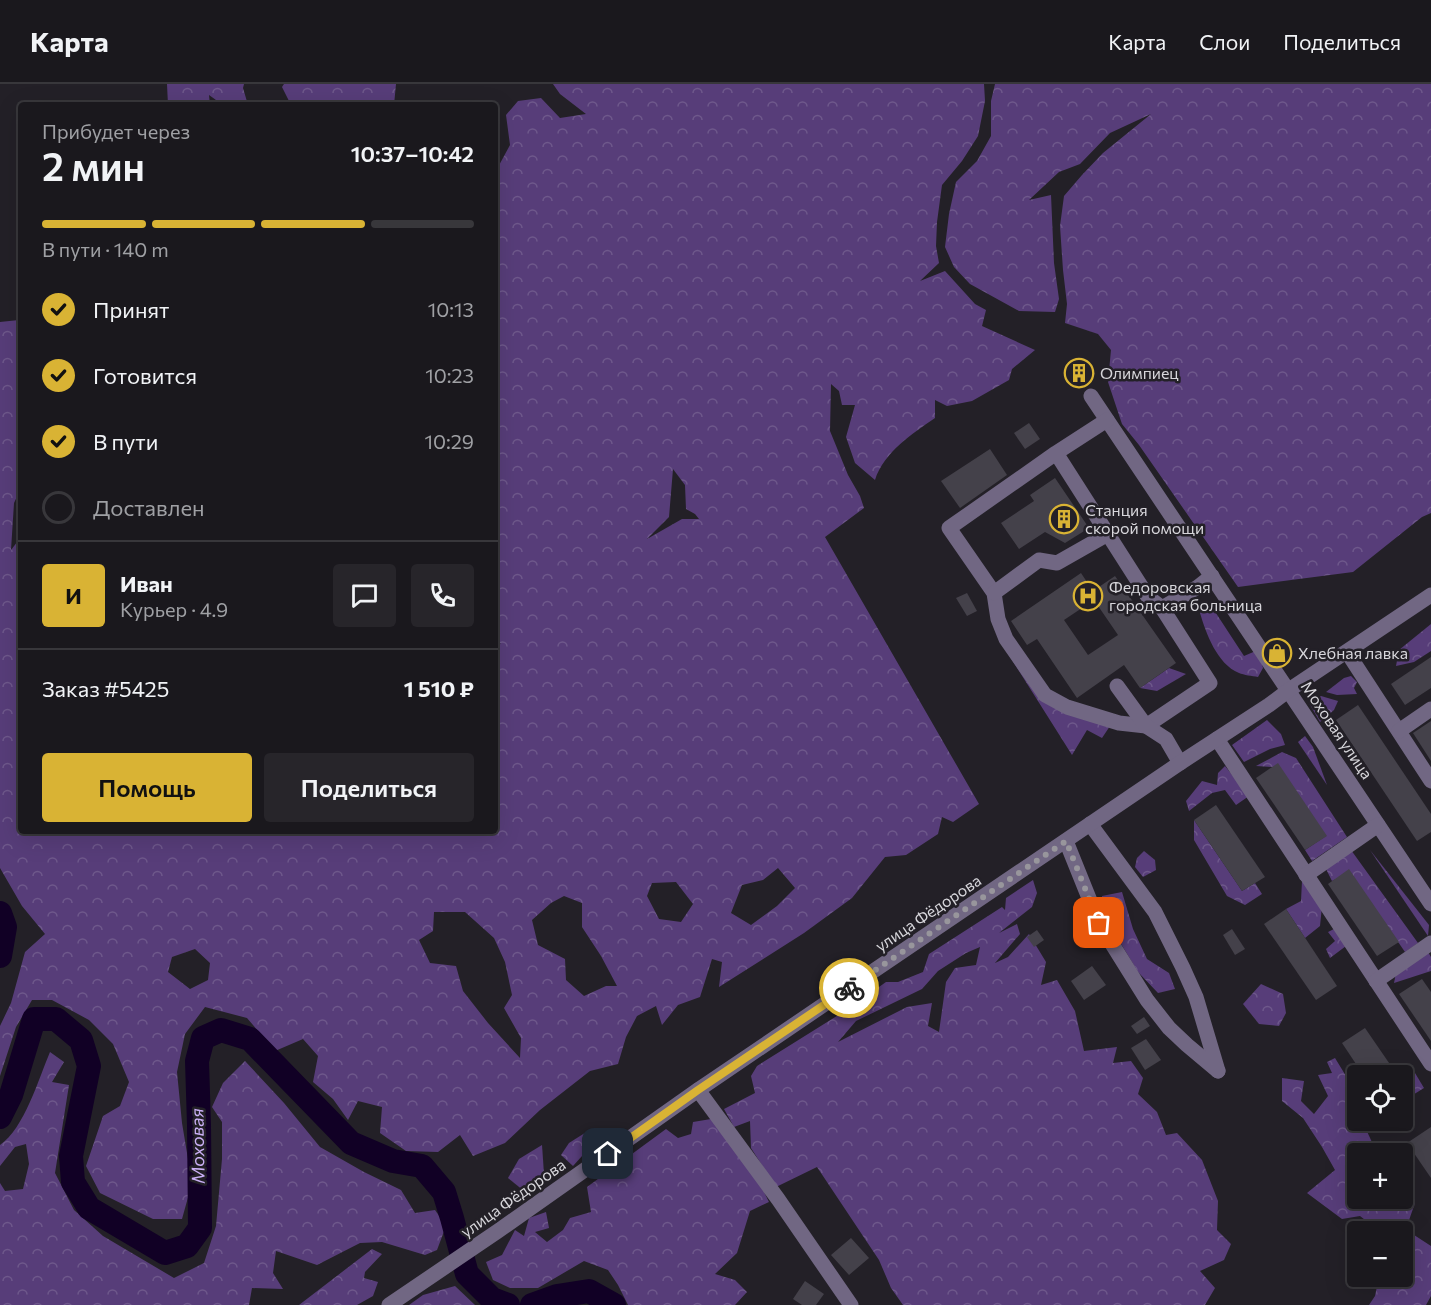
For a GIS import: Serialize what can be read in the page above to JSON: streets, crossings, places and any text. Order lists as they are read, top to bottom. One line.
{"streets":{"street":["Моховая улица","улица Фёдорова"]},"crossings":[["Моховая улица","улица Фёдорова"]],"water":["Моховая"],"places":{"building":["Олимпиец","Станция скорой помощи"],"hospital":["Федоровская городская больница"],"shop":["Хлебная лавка"]},"page":{"header":"Карта","nav":["Карта","Слои","Поделиться"],"heading":["2 мин","Прибудет через","10:37–10:42"],"panel":["Иван","Курьер · 4.9","Заказ #5425","1 510 ₽"],"bar":"В пути · 140 m","list":[["Принят","10:13"],["Готовится","10:23"],["В пути","10:29"],"Доставлен"],"round":"И","buttons":["Помощь","Поделиться"],"map_buttons":["+","−"]}}
